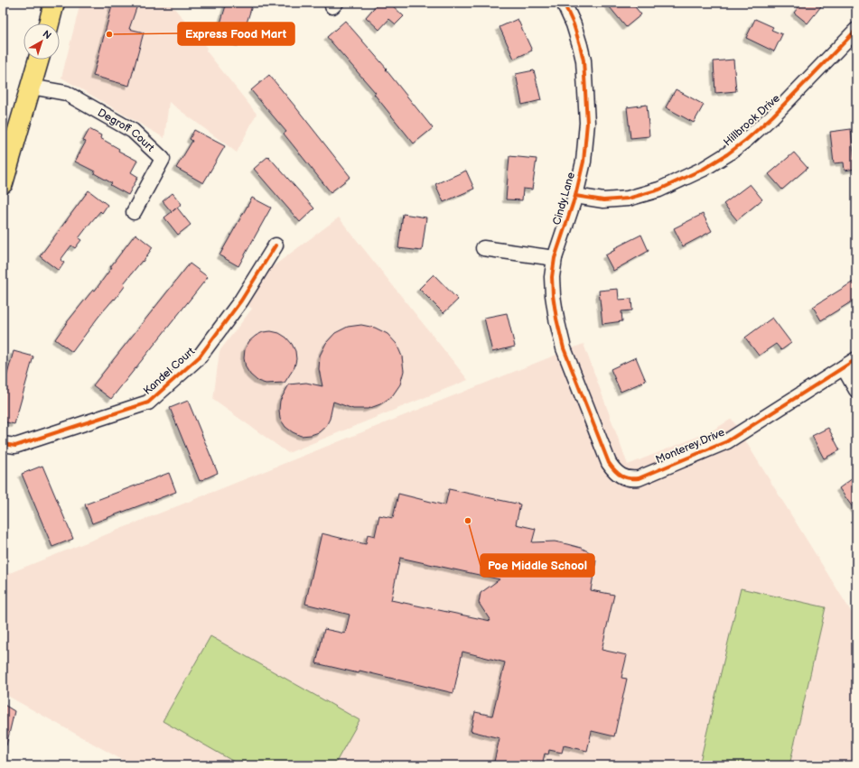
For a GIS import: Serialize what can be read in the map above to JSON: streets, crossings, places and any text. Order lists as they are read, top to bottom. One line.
{"streets":{"street":["Hillbrook Drive","Degroff Court","Cindy Lane","Kandel Court","Monterey Drive"]},"crossings":[["Hillbrook Drive","Cindy Lane"],["Cindy Lane","Monterey Drive"]],"places":["Express Food Mart","Poe Middle School"],"north":"top right"}
